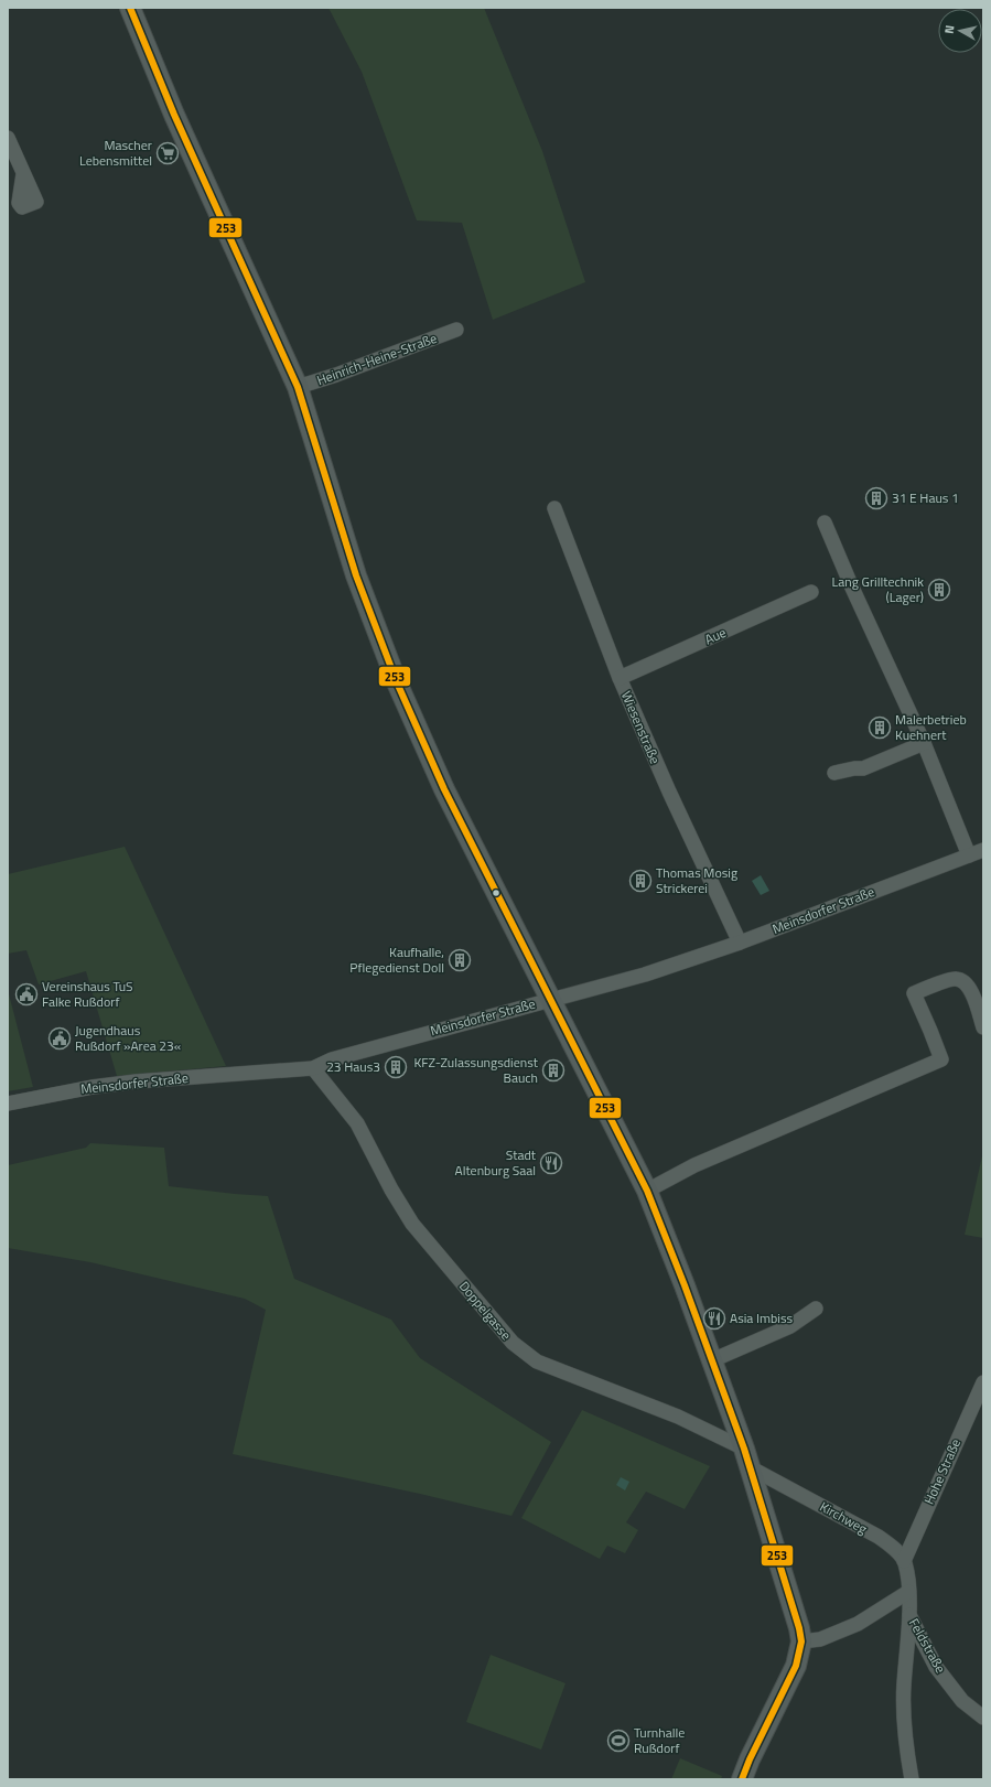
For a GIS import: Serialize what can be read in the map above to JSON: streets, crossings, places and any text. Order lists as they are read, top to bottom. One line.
{"streets":{"street":["Heinrich-Heine-Straße","Aue","Wiesenstraße","Meinsdorfer Straße","Doppelgasse","Hohe Straße","Kirchweg","Feldstraße"]},"crossings":[["Aue","Wiesenstraße"],["Wiesenstraße","Meinsdorfer Straße"],["Meinsdorfer Straße","Doppelgasse"],["Doppelgasse","Kirchweg"],["Hohe Straße","Kirchweg"]],"places":{"supermarket":["Mascher Lebensmittel"],"building":["31 E Haus 1","Lang Grilltechnik (Lager)","Malerbetrieb Kuehnert","Thomas Mosig Strickerei","Kaufhalle, Pflegedienst Doll","23 Haus3","KFZ-Zulassungsdienst Bauch"],"public building":["Vereinshaus TuS Falke Rußdorf","Jugendhaus Rußdorf »Area 23«"],"restaurant":["Stadt Altenburg Saal","Asia Imbiss"],"sports":["Turnhalle Rußdorf"]},"lines":["transit line 253"],"north":"left"}
